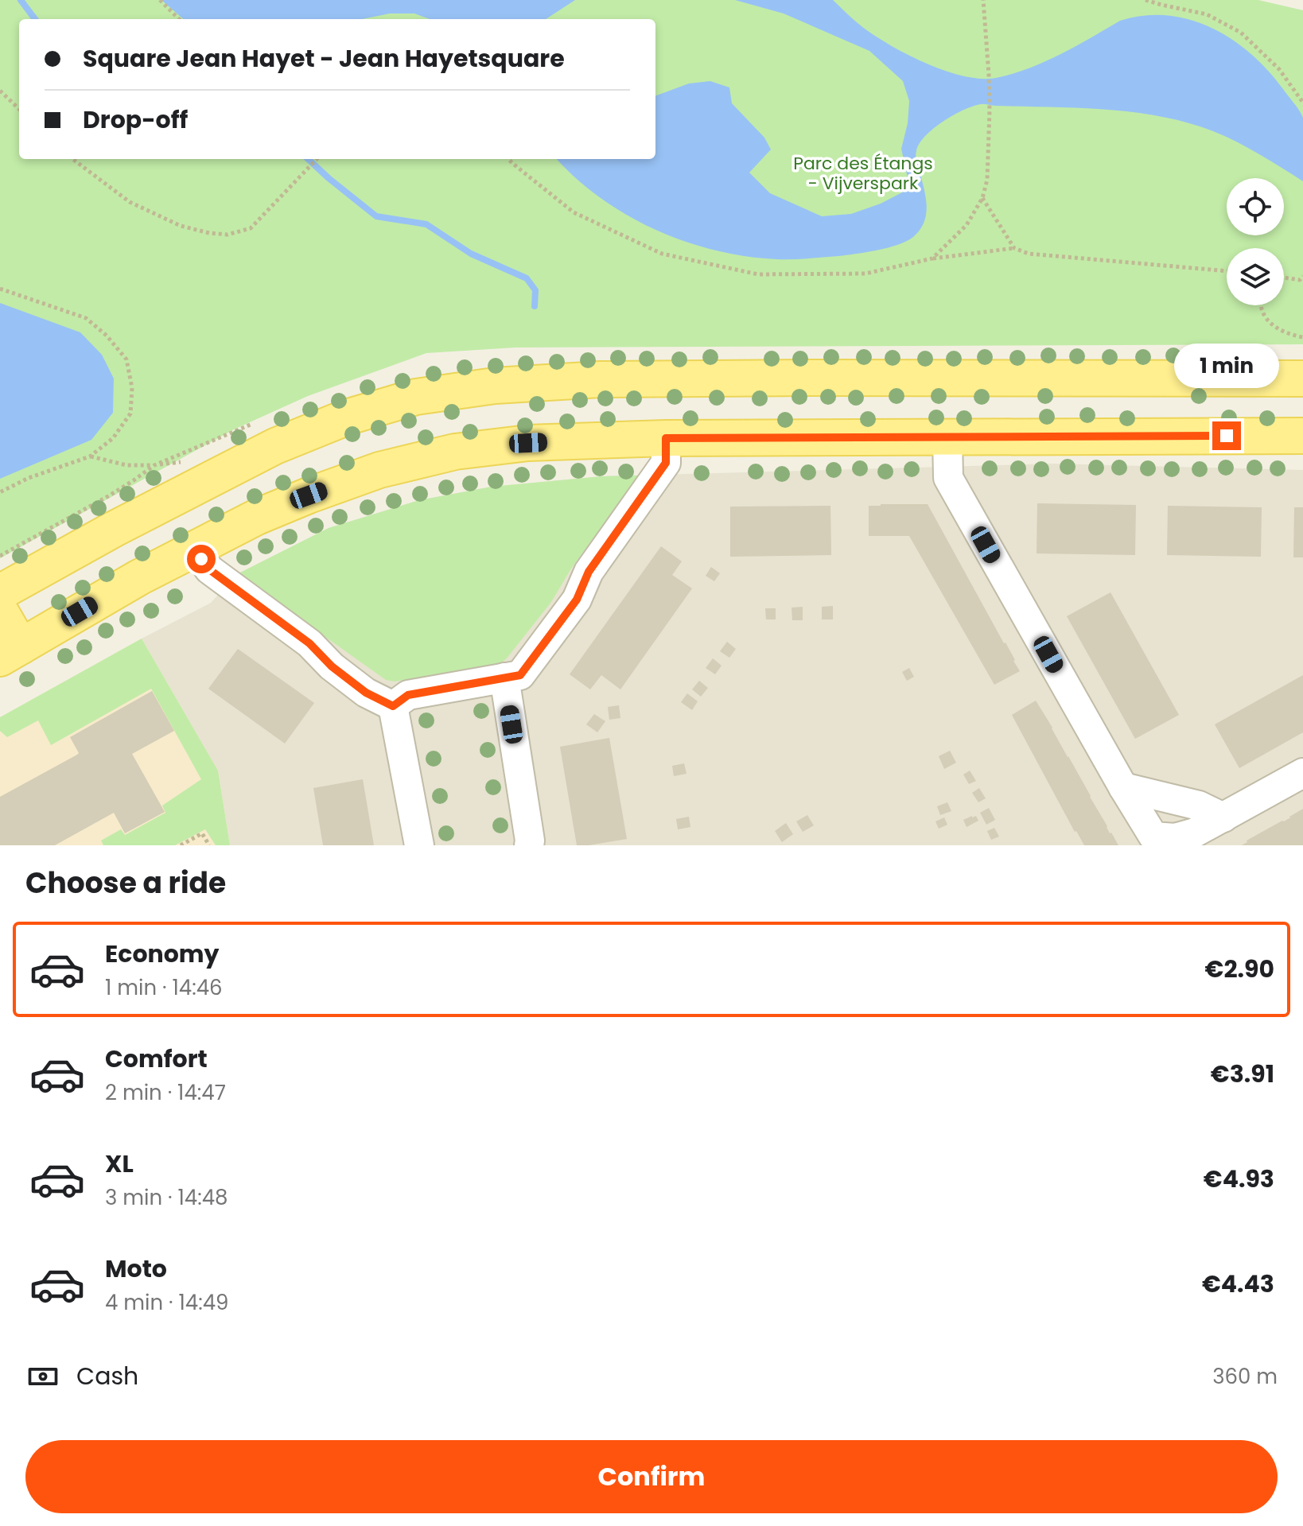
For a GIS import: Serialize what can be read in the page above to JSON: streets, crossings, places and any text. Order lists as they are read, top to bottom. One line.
{"parks":["Parc des Étangs - Vijverspark"],"page":{"banner":["Square Jean Hayet - Jean Hayetsquare","Drop-off"],"bubble":"1 min","heading":"Choose a ride","list":[{"name":"Economy","note":"1 min · 14:46","value":"€2.90"},{"name":"Comfort","note":"2 min · 14:47","value":"€3.91"},{"name":"XL","note":"3 min · 14:48","value":"€4.93"},{"name":"Moto","note":"4 min · 14:49","value":"€4.43"}],"pay":["Cash","360 m"],"buttons":"Confirm"}}
